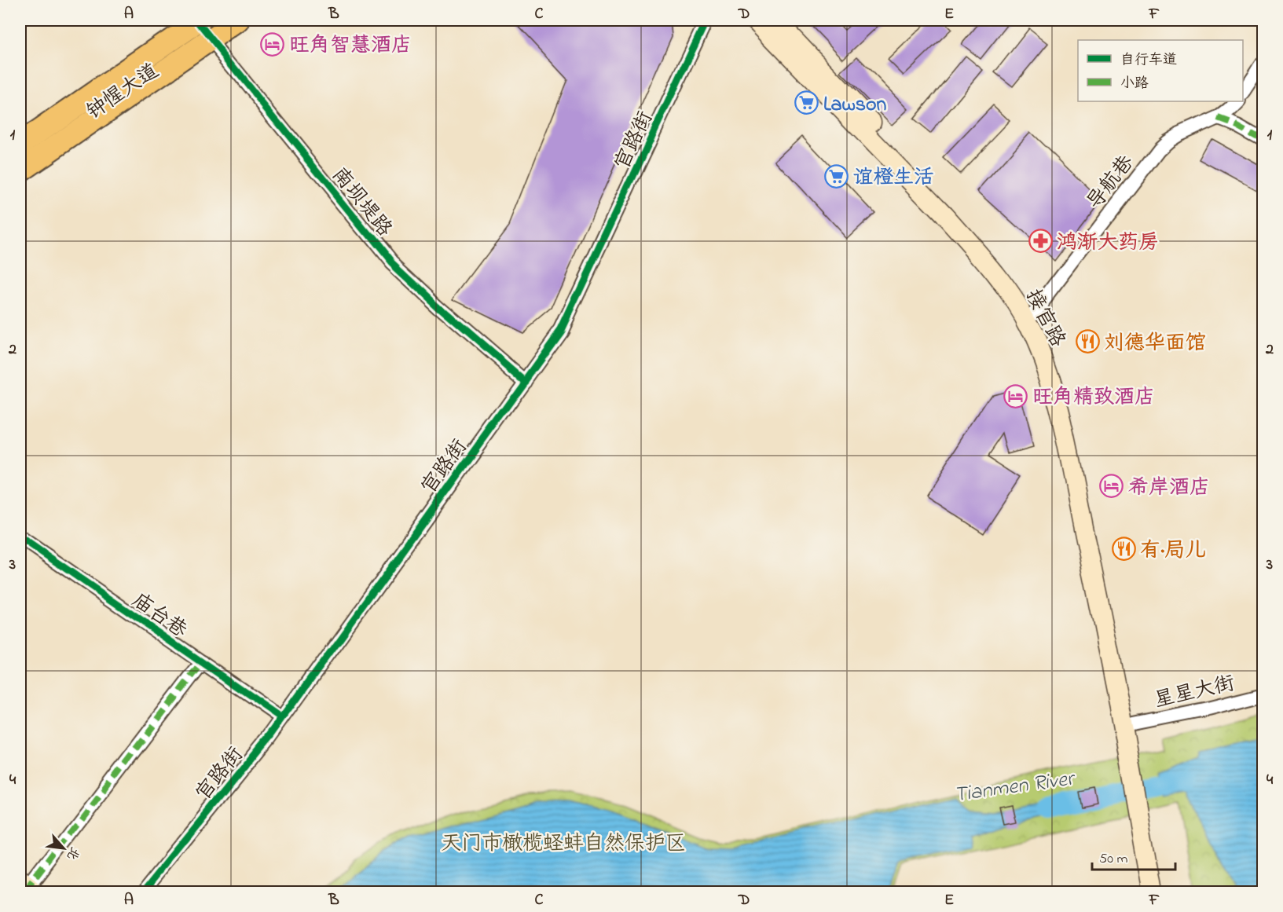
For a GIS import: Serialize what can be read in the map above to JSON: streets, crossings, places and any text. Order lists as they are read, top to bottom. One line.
{"streets":{"highway":["钟惺大道"],"main road":["接官路"],"street":["官路街","导航巷","南坝堤路","庙台巷","星星大街"]},"crossings":[["钟惺大道","南坝堤路"],["官路街","南坝堤路"],["官路街","庙台巷"],["导航巷","接官路"],["接官路","星星大街"]],"water":["Tianmen River"],"parks":["天门市橄榄蛏蚌自然保护区"],"places":{"hotel":["旺角智慧酒店","旺角精致酒店","希岸酒店"],"supermarket":["Lawson","谊橙生活"],"pharmacy":["鸿渐大药房"],"restaurant":["刘德华面馆","有·局儿"]},"legend":["自行车道","小路"],"scale_bar":"50 m","north":"bottom right","grid":{"columns":["A","B","C","D","E","F"],"rows":["1","2","3","4"]}}
